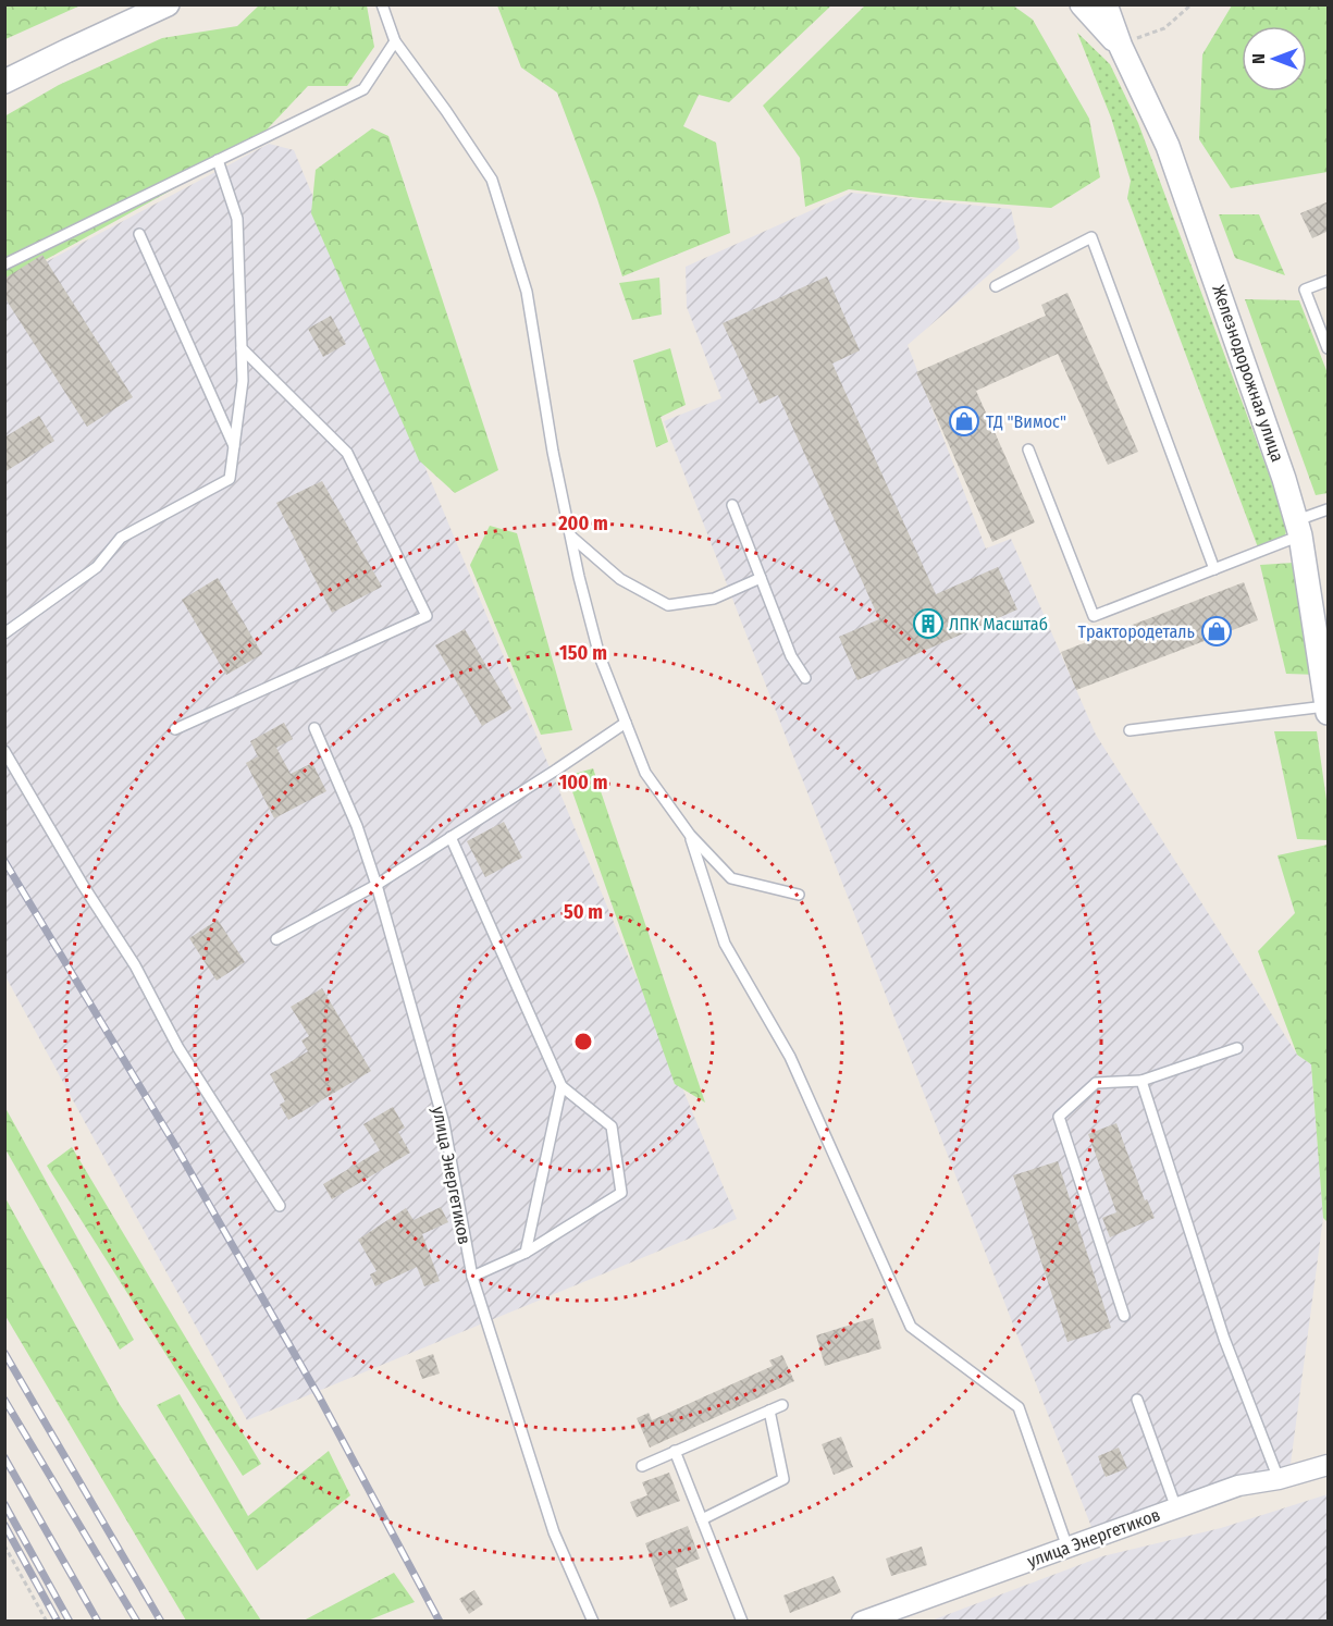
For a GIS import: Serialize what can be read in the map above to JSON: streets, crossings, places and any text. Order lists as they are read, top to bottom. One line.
{"streets":{"street":["Железнодорожная улица","улица Энергетиков"]},"places":{"shop":["ТД \"Вимос\"","Трактородеталь"],"building":["ЛПК Масштаб"]},"north":"left","rings":["200 m","150 m","100 m","50 m"]}
